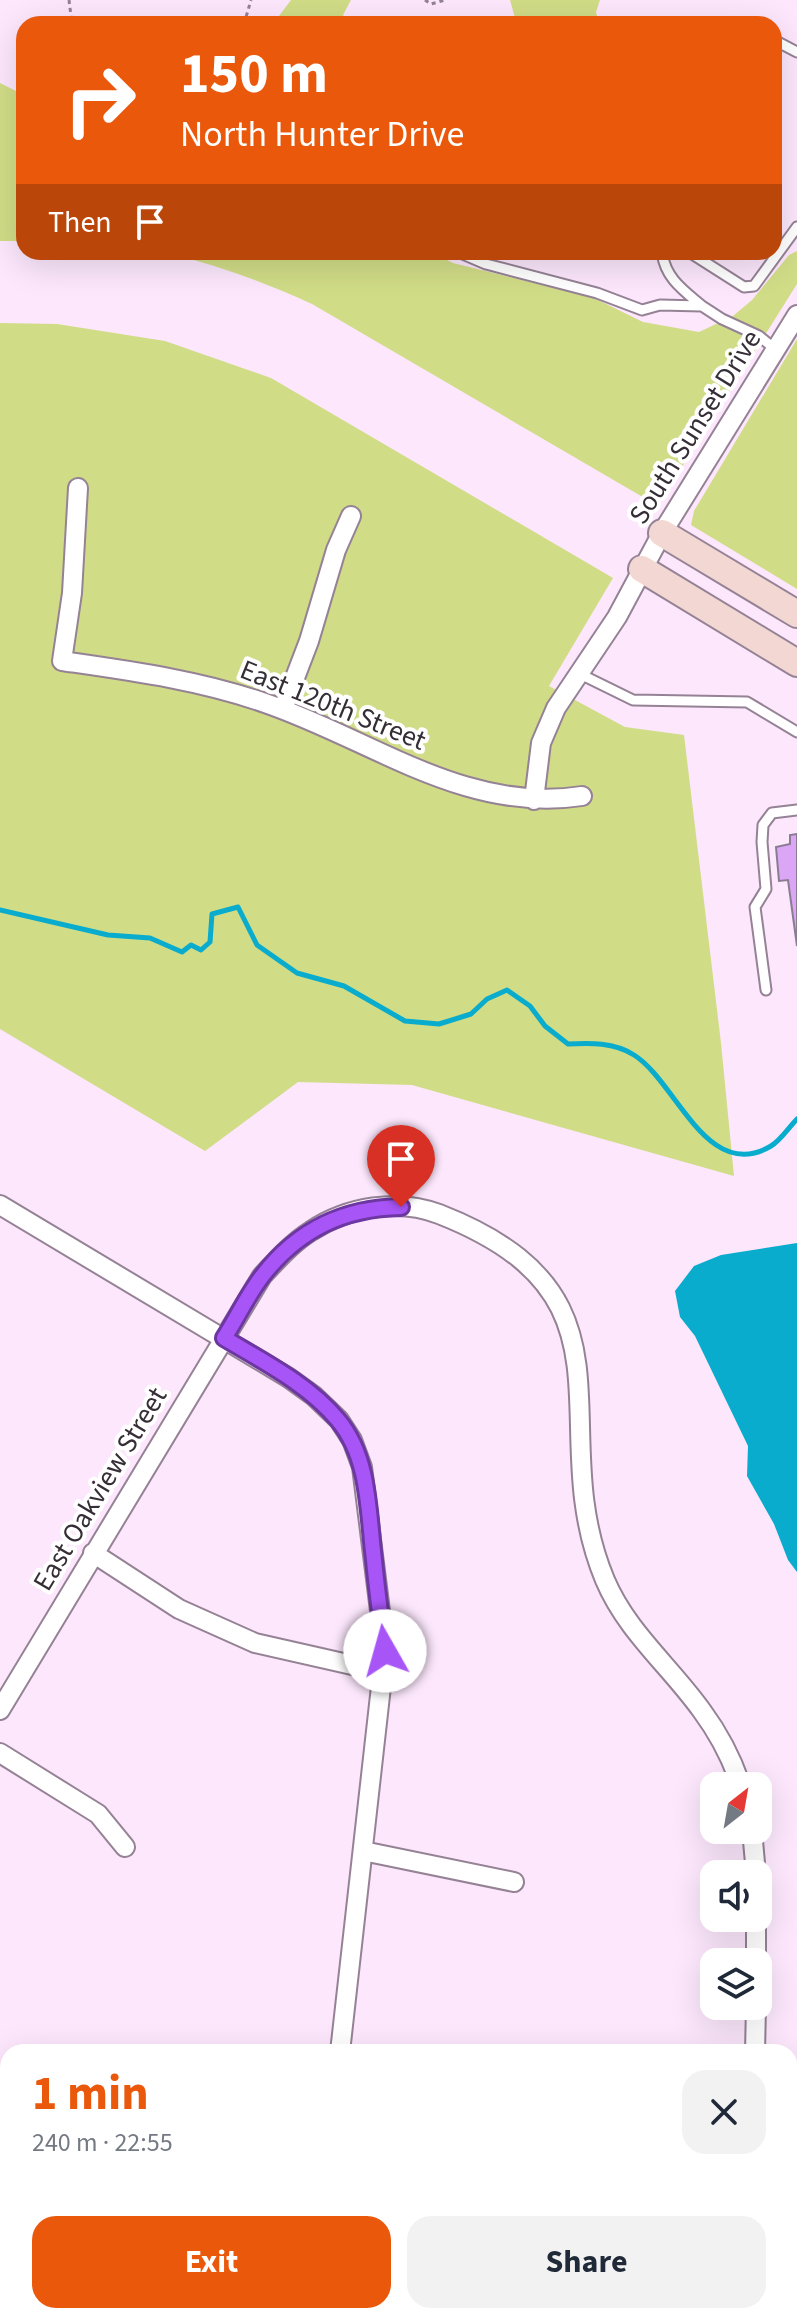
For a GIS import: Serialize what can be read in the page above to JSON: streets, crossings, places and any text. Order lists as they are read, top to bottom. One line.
{"streets":{"street":["South Sunset Drive","East 120th Street","East Oakview Street"]},"crossings":[["South Sunset Drive","East 120th Street"]],"north":"top right","page":{"turn":["150 m","North Hunter Drive"],"then":"Then","heading":["1 min","240 m · 22:55"],"buttons":["Exit","Share"]}}
